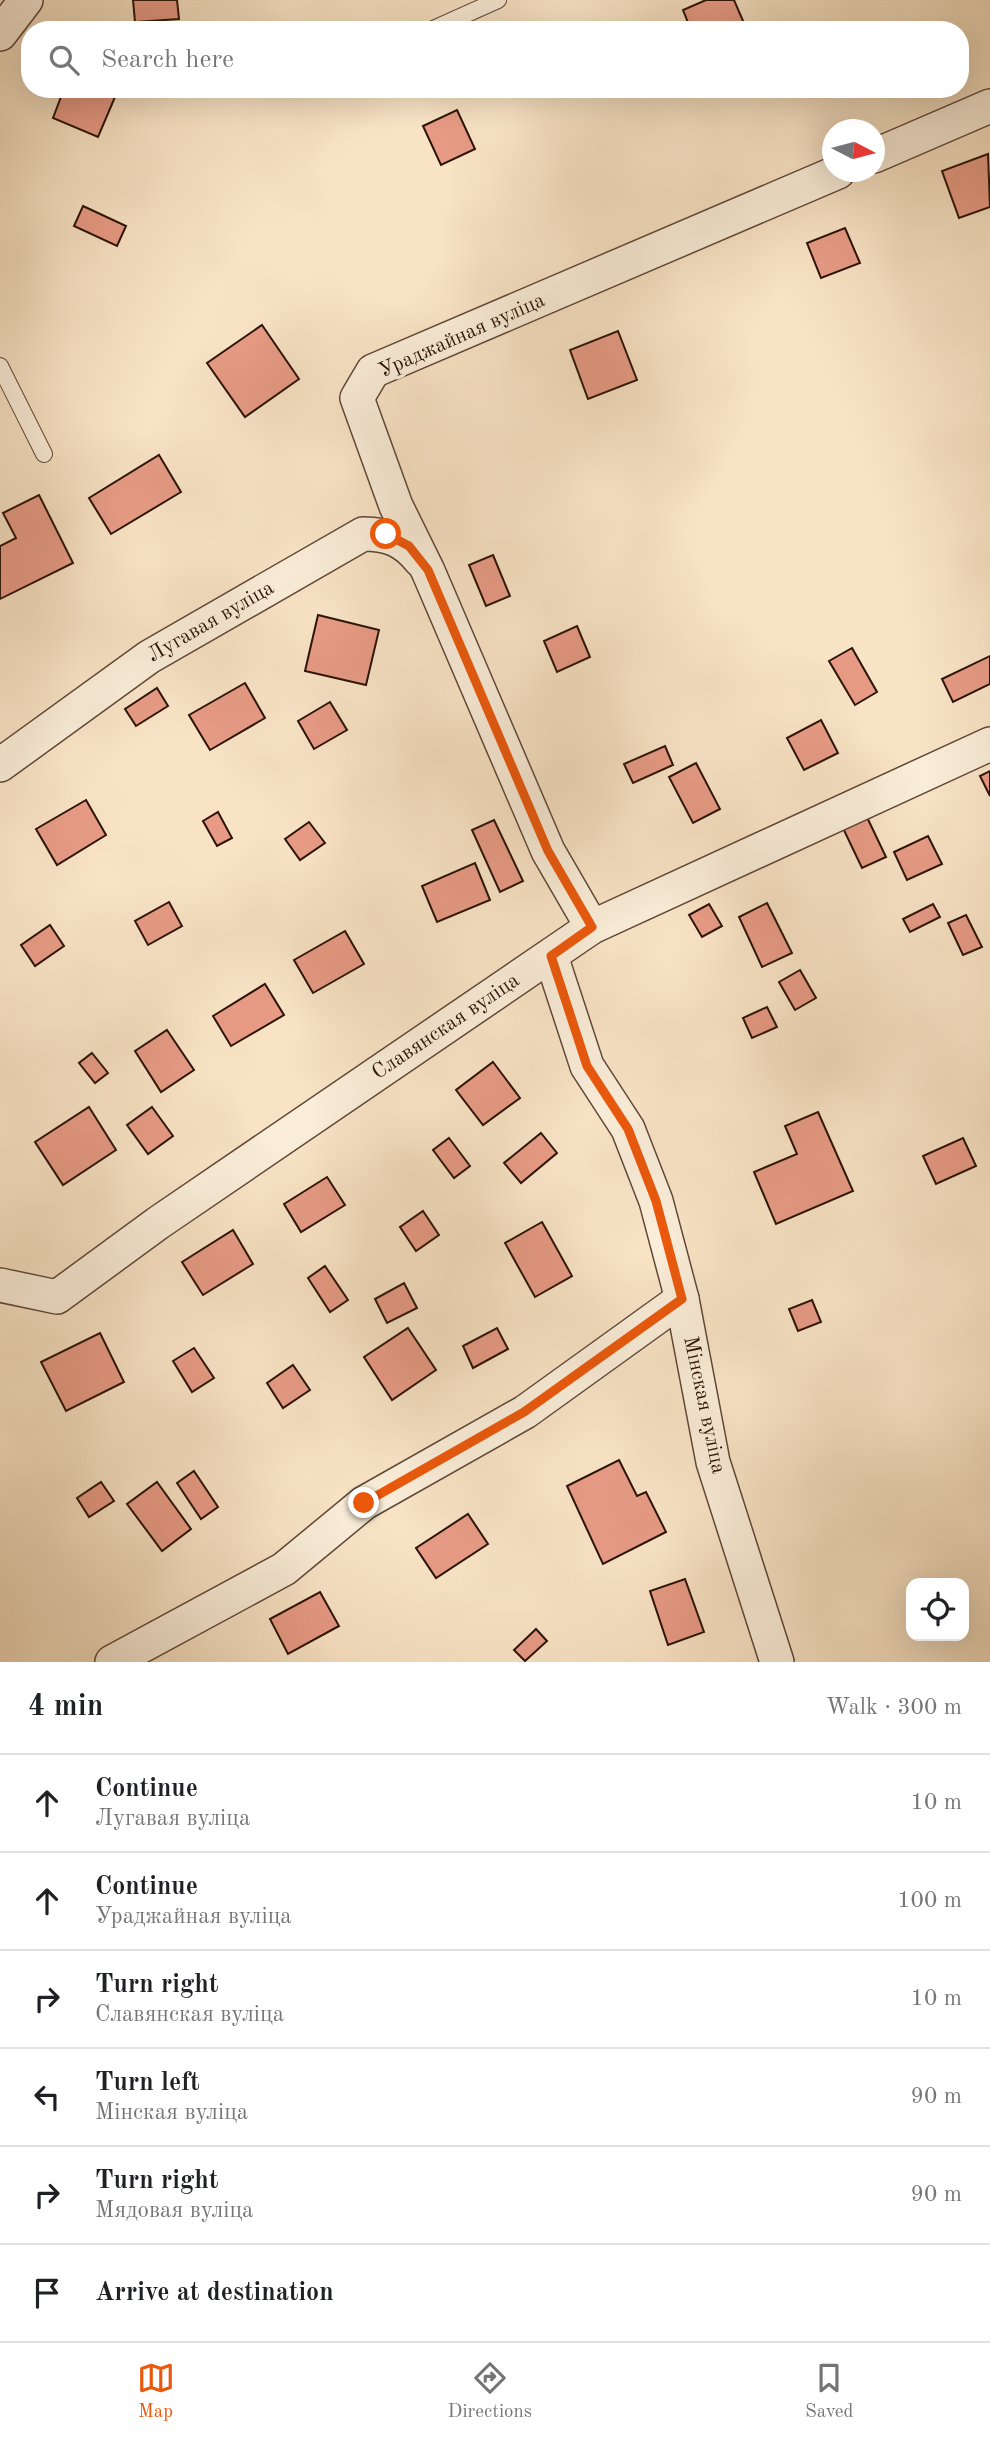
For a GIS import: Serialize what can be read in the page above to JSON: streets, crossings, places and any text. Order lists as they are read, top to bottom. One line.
{"streets":{"street":["Ураджайная вуліца","Лугавая вуліца","Славянская вуліца","Мінская вуліца"]},"crossings":[["Ураджайная вуліца","Лугавая вуліца"],["Ураджайная вуліца","Славянская вуліца"],["Славянская вуліца","Мінская вуліца"]],"north":"right","page":{"search":"Search here","heading":["4 min","Walk · 300 m"],"list":[["Continue","Лугавая вуліца","10 m"],["Continue","Ураджайная вуліца","100 m"],["Turn right","Славянская вуліца","10 m"],["Turn left","Мінская вуліца","90 m"],["Turn right","Мядовая вуліца","90 m"],"Arrive at destination"],"nav":["Map","Directions","Saved"]}}
